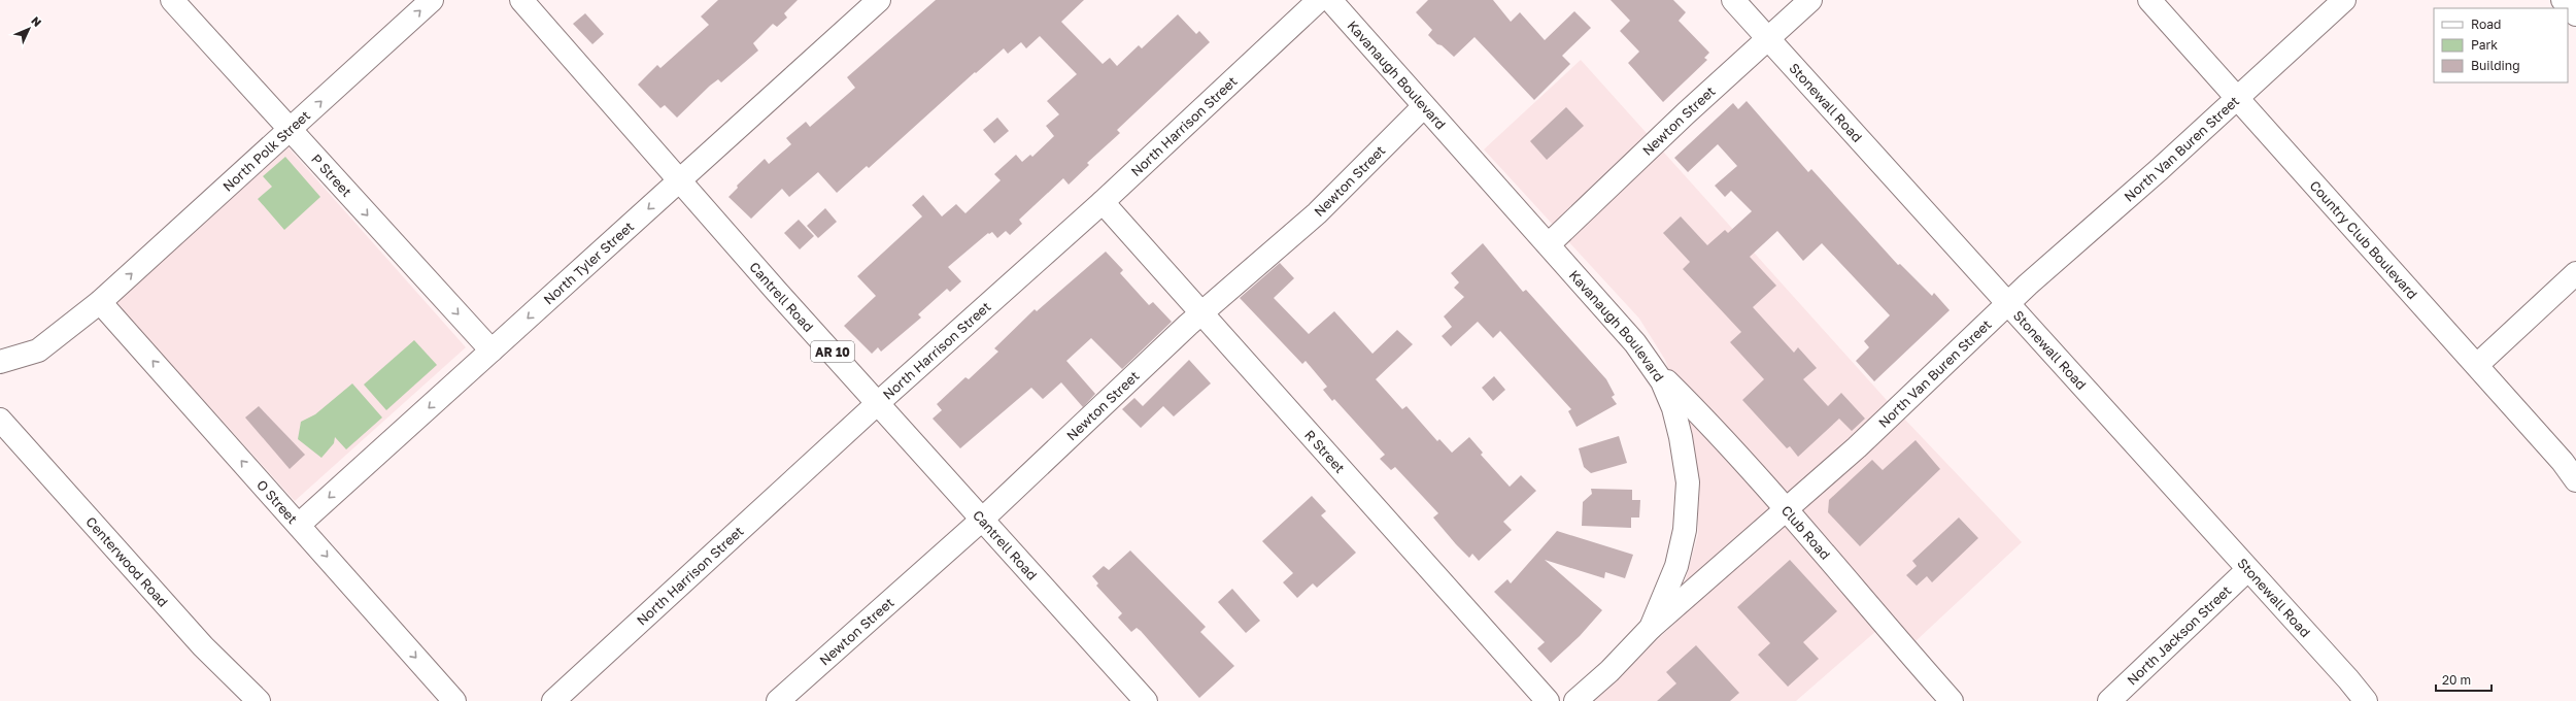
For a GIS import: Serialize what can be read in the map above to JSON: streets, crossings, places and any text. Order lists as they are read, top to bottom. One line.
{"streets":{"street":["Kavanaugh Boulevard","Stonewall Road","Newton Street","North Harrison Street","North Van Buren Street","North Polk Street","P Street","Country Club Boulevard","North Tyler Street","Cantrell Road","AR 10","R Street","O Street","Club Road","Centerwood Road","North Jackson Street"]},"crossings":[["Kavanaugh Boulevard","Newton Street"],["Kavanaugh Boulevard","North Van Buren Street"],["Kavanaugh Boulevard","Club Road"],["Stonewall Road","Newton Street"],["Stonewall Road","North Van Buren Street"],["Stonewall Road","North Jackson Street"],["Newton Street","Cantrell Road"],["Newton Street","R Street"],["North Harrison Street","Cantrell Road"],["North Harrison Street","R Street"],["North Van Buren Street","Country Club Boulevard"],["North Van Buren Street","Club Road"],["North Polk Street","P Street"],["North Polk Street","O Street"],["P Street","North Tyler Street"],["North Tyler Street","Cantrell Road"],["North Tyler Street","O Street"]],"one_way":["North Polk Street","P Street","North Tyler Street"],"legend":["Road","Park","Building"],"scale_bar":"20 m","north":"top right"}
